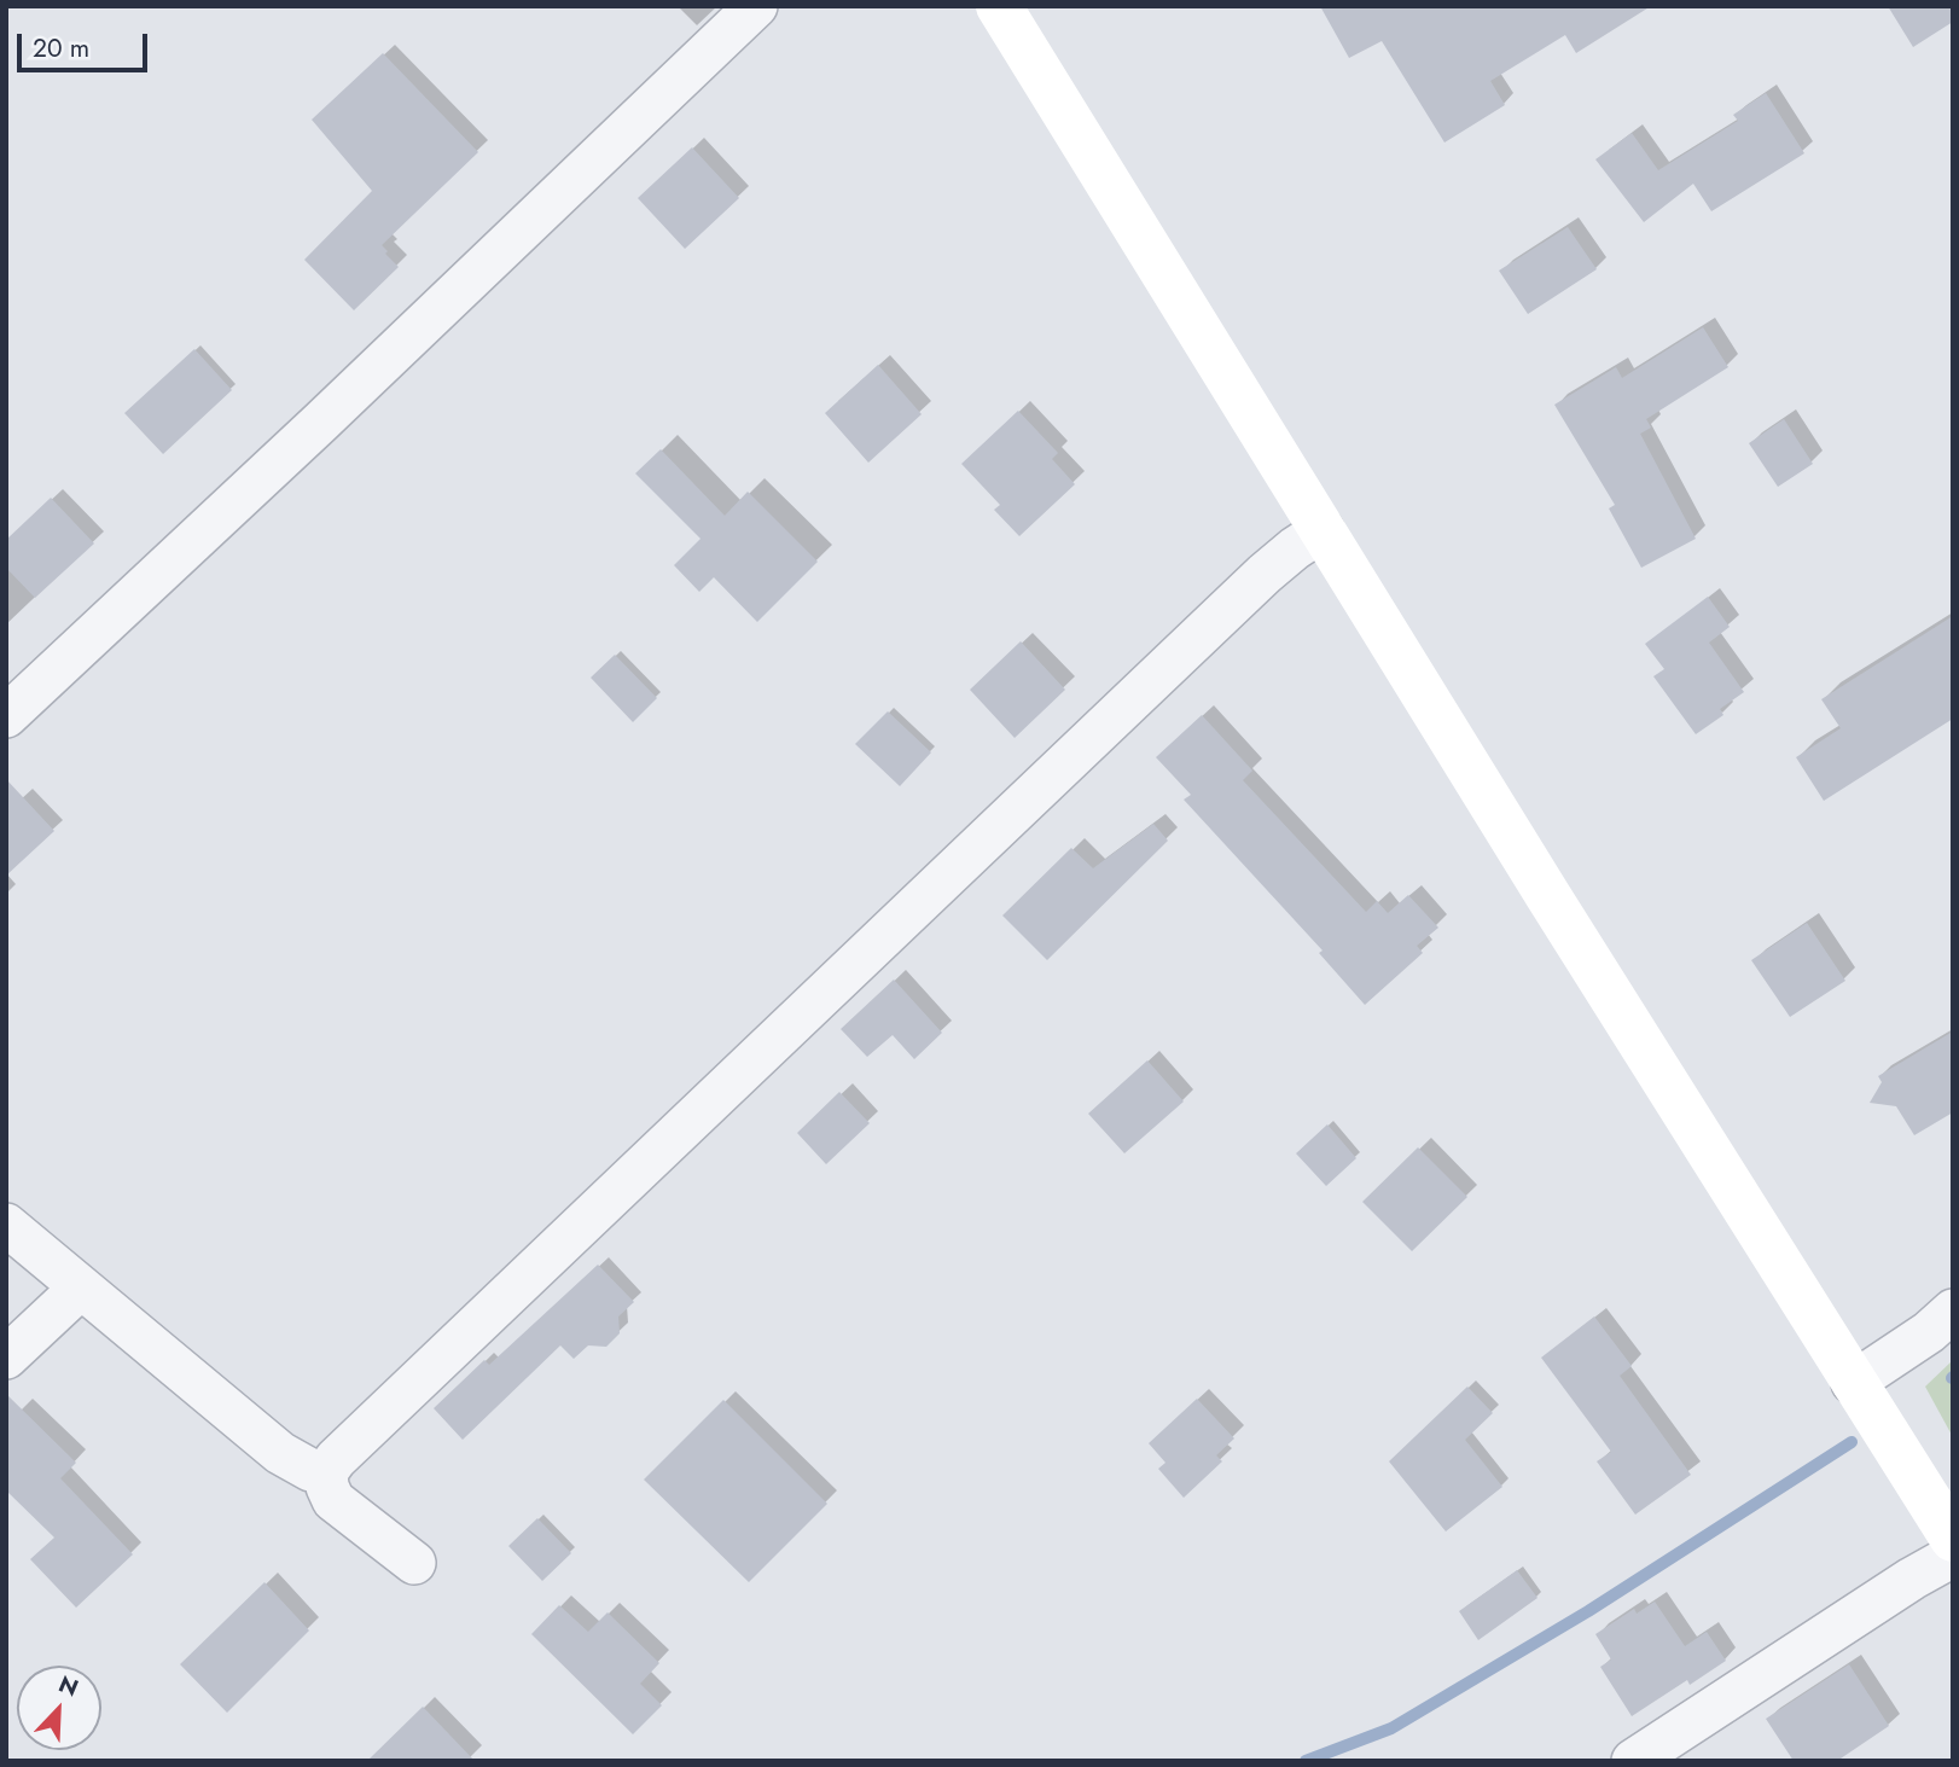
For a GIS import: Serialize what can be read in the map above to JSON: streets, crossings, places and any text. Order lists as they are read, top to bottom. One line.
{"scale_bar":"20 m","north":"top right"}
